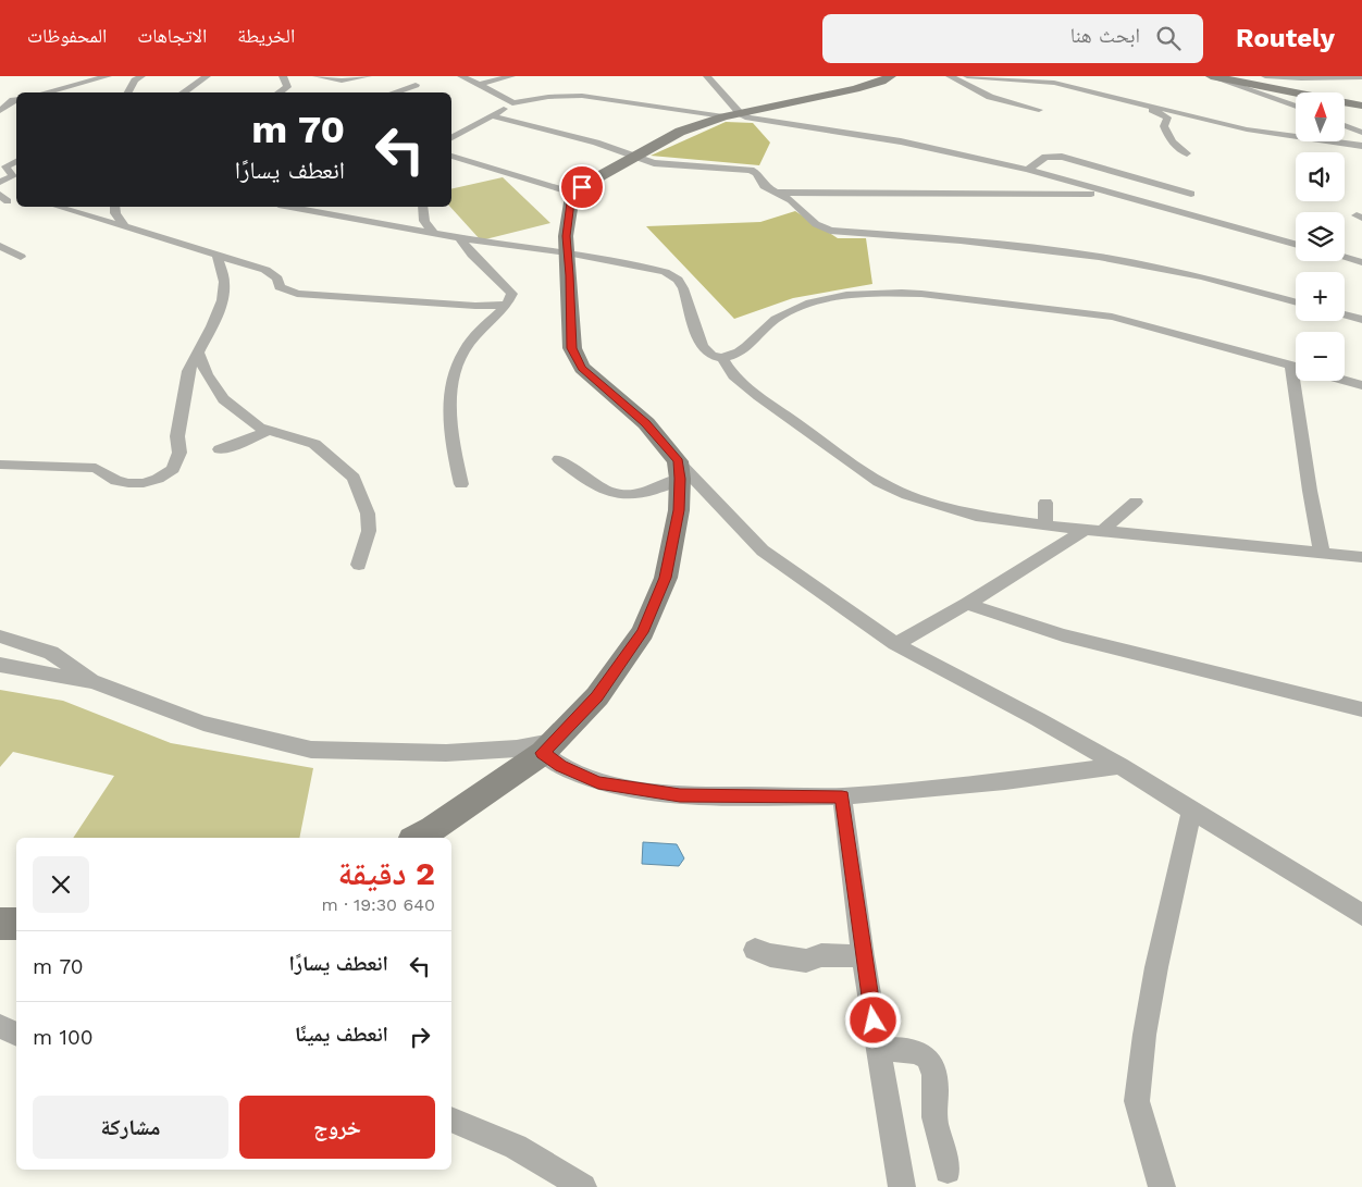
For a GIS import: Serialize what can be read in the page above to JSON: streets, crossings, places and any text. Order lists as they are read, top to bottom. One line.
{"north":"top","page":{"header":"Routely","search":"ابحث هنا","nav":["الخريطة","الاتجاهات","المحفوظات"],"map_buttons":["+","−"],"turn":["70 m","انعطف يسارًا"],"heading":["2 دقيقة","640 m · 19:30"],"list":[{"name":"انعطف يسارًا","value":"70 m"},{"name":"انعطف يمينًا","value":"100 m"}],"buttons":["خروج","مشاركة"]}}
